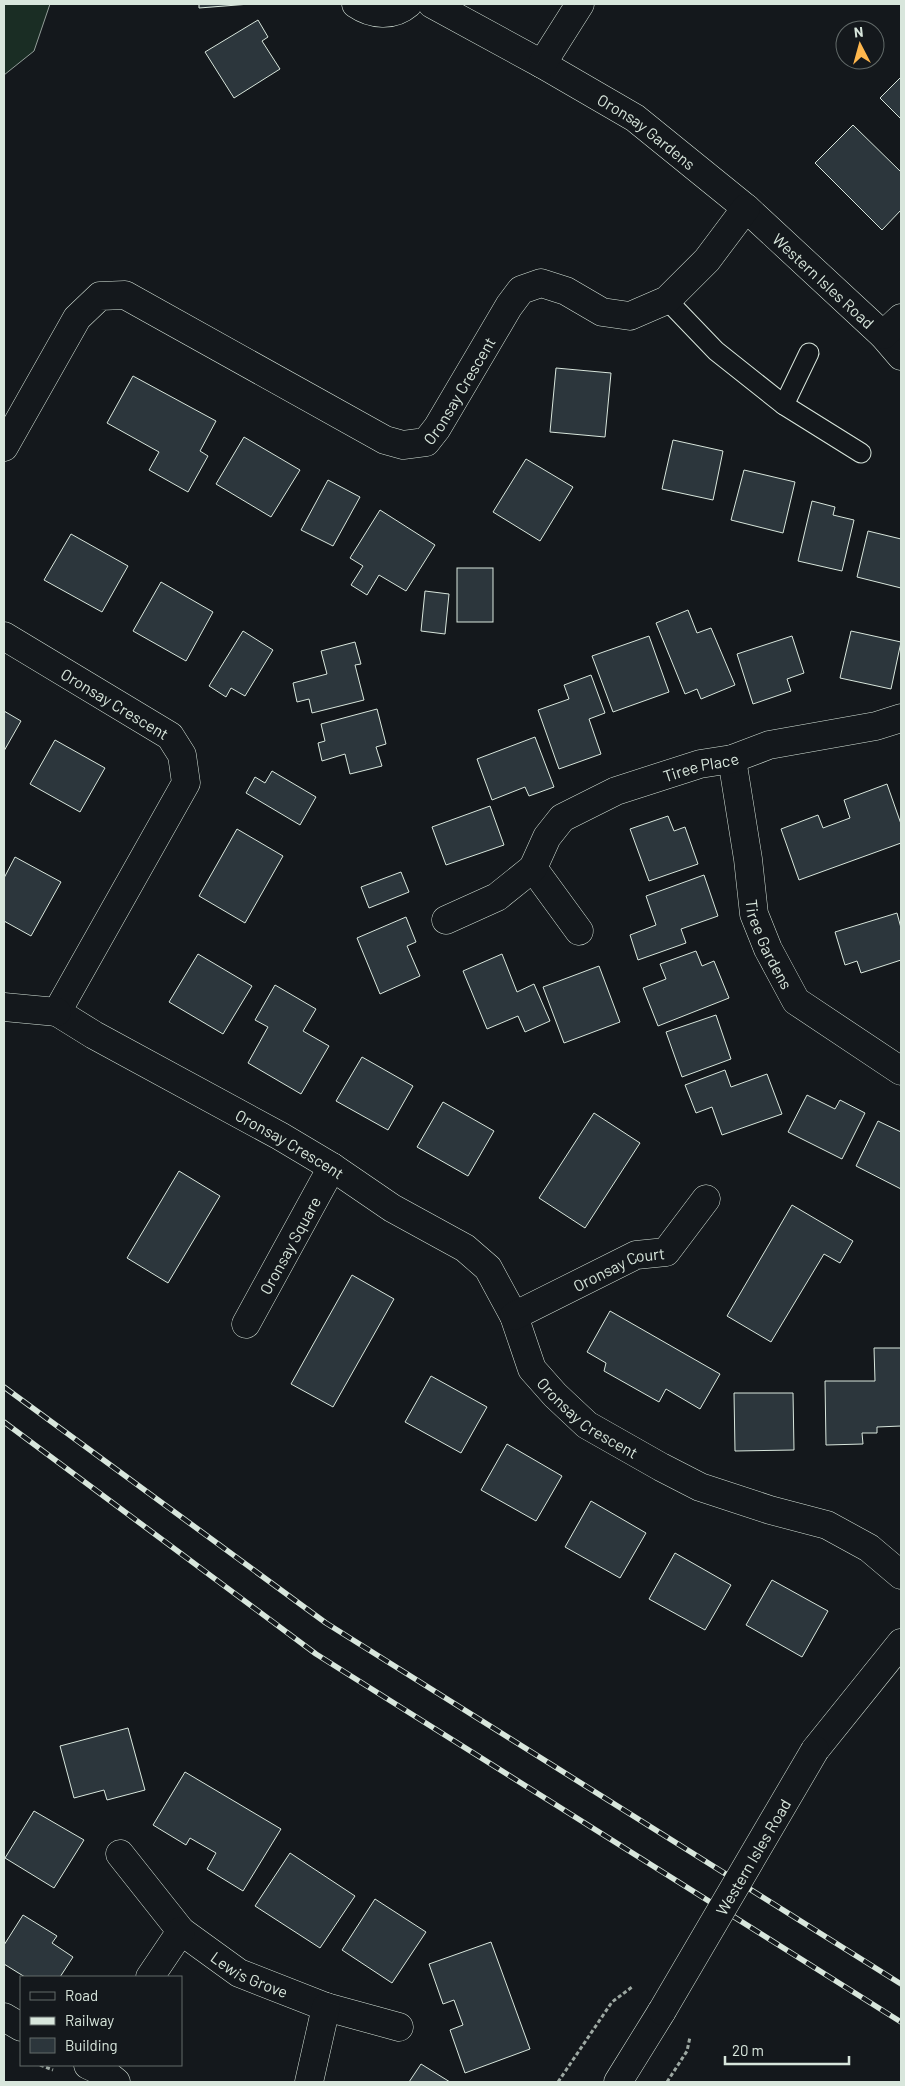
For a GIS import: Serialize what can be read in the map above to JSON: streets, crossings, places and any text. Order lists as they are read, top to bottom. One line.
{"streets":{"street":["Oronsay Gardens","Western Isles Road","Oronsay Crescent","Tiree Place","Tiree Gardens","Oronsay Square","Oronsay Court","Lewis Grove"]},"crossings":[["Oronsay Gardens","Western Isles Road"],["Oronsay Gardens","Oronsay Crescent"],["Western Isles Road","Oronsay Crescent"],["Oronsay Crescent","Oronsay Square"],["Oronsay Crescent","Oronsay Court"],["Tiree Place","Tiree Gardens"]],"legend":["Road","Railway","Building"],"scale_bar":"20 m","north":"top"}
